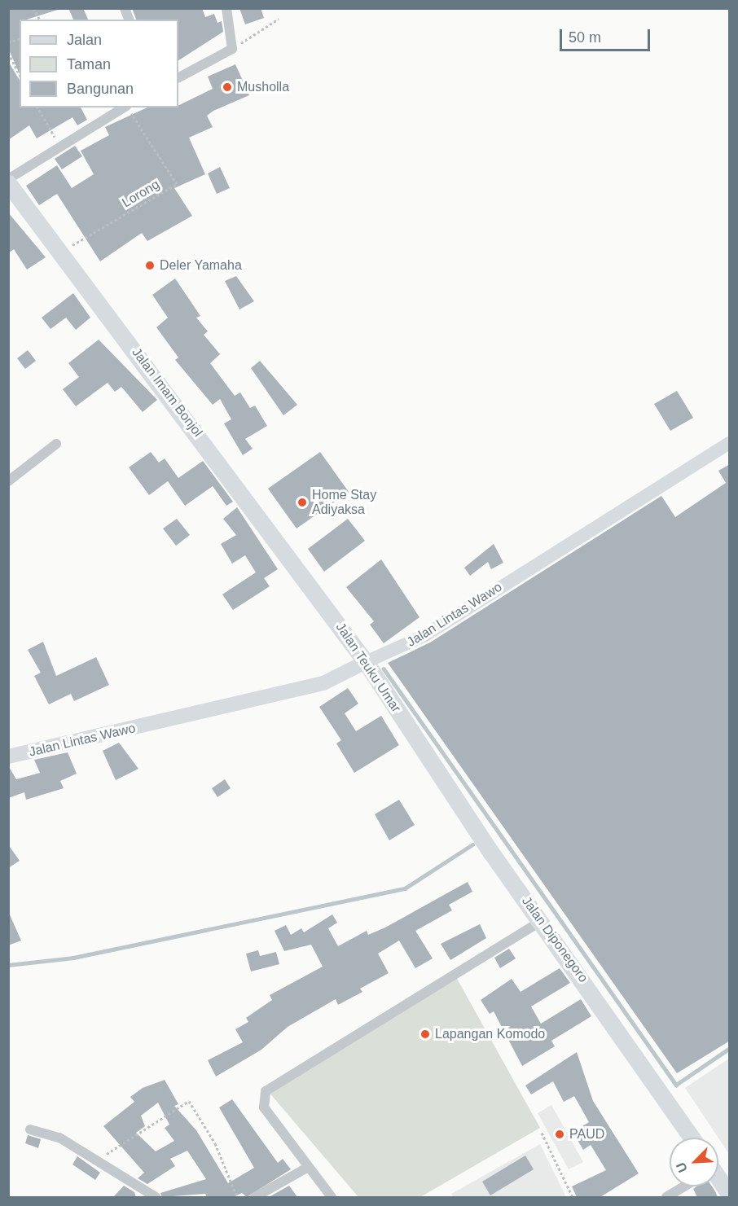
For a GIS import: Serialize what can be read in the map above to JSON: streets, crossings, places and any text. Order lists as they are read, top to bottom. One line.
{"streets":{"highway":["Jalan Imam Bonjol","Jalan Teuku Umar","Jalan Diponegoro"],"main road":["Jalan Lintas Wawo"],"path":["Lorong"]},"crossings":[["Lorong","Jalan Imam Bonjol"],["Jalan Imam Bonjol","Jalan Teuku Umar"],["Jalan Lintas Wawo","Jalan Teuku Umar"],["Jalan Teuku Umar","Jalan Diponegoro"]],"places":["Musholla","Deler Yamaha","Home Stay Adiyaksa","Lapangan Komodo","PAUD"],"legend":["Jalan","Taman","Bangunan"],"scale_bar":"50 m","north":"bottom left"}
